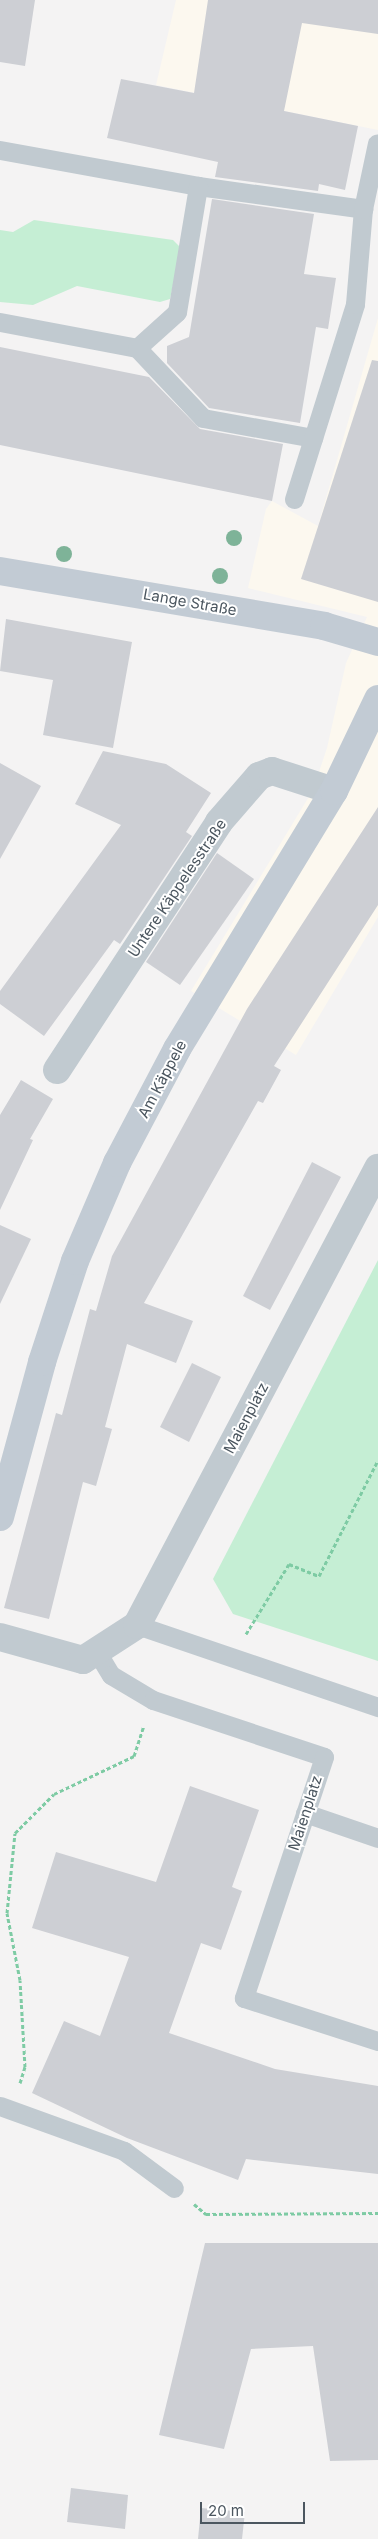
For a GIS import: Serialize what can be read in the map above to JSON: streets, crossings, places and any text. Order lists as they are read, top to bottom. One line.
{"streets":{"street":["Lange Straße","Untere Käppelesstraße","Am Käppele","Maienplatz"]},"crossings":[["Untere Käppelesstraße","Am Käppele"]],"scale_bar":"20 m"}
